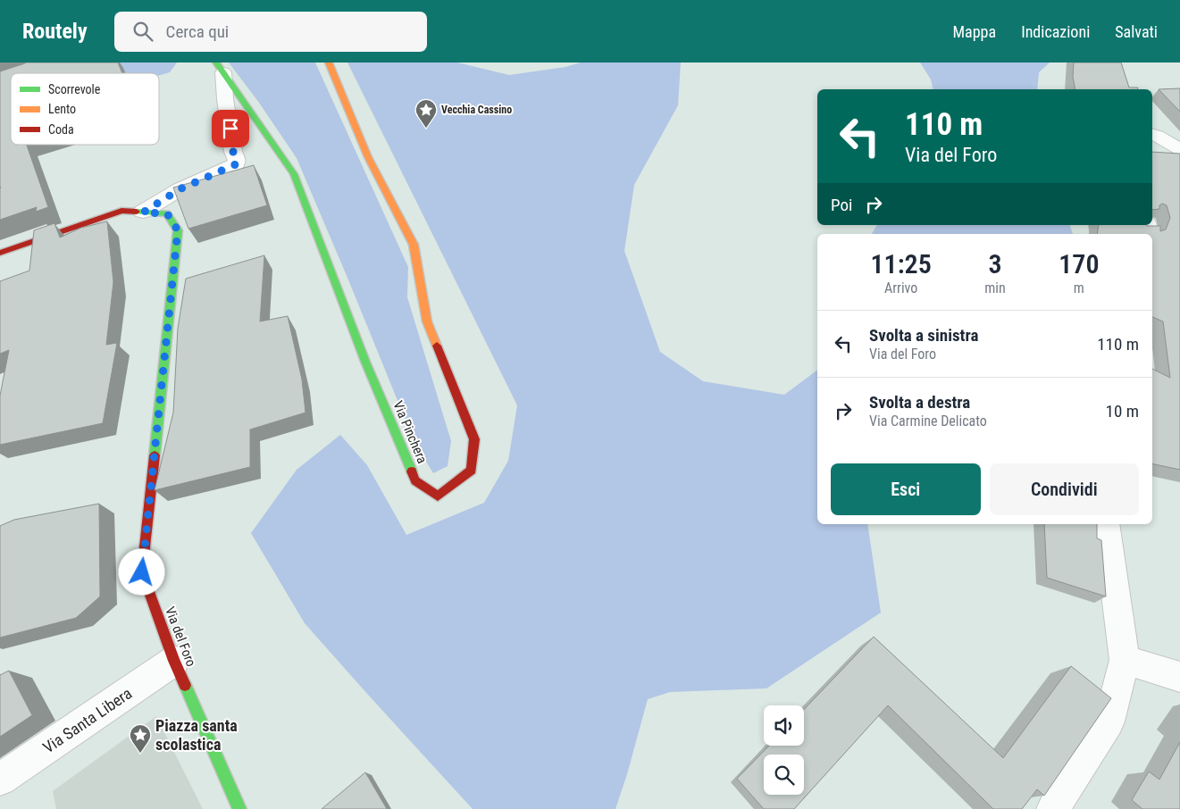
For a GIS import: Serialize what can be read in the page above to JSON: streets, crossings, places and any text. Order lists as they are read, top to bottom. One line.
{"streets":{"street":["Via Pinchera","Via del Foro","Via Santa Libera"]},"crossings":[["Via del Foro","Via Santa Libera"]],"places":{"place":["Vecchia Cassino","Piazza santa scolastica"]},"legend":["Scorrevole","Lento","Coda"],"page":{"header":"Routely","search":"Cerca qui","nav":["Mappa","Indicazioni","Salvati"],"turn":["110 m","Via del Foro"],"then":"Poi","eta":["11:25","Arrivo","3","min","170","m"],"list":[{"name":"Svolta a sinistra","note":"Via del Foro","value":"110 m"},{"name":"Svolta a destra","note":"Via Carmine Delicato","value":"10 m"}],"buttons":["Esci","Condividi"]}}
